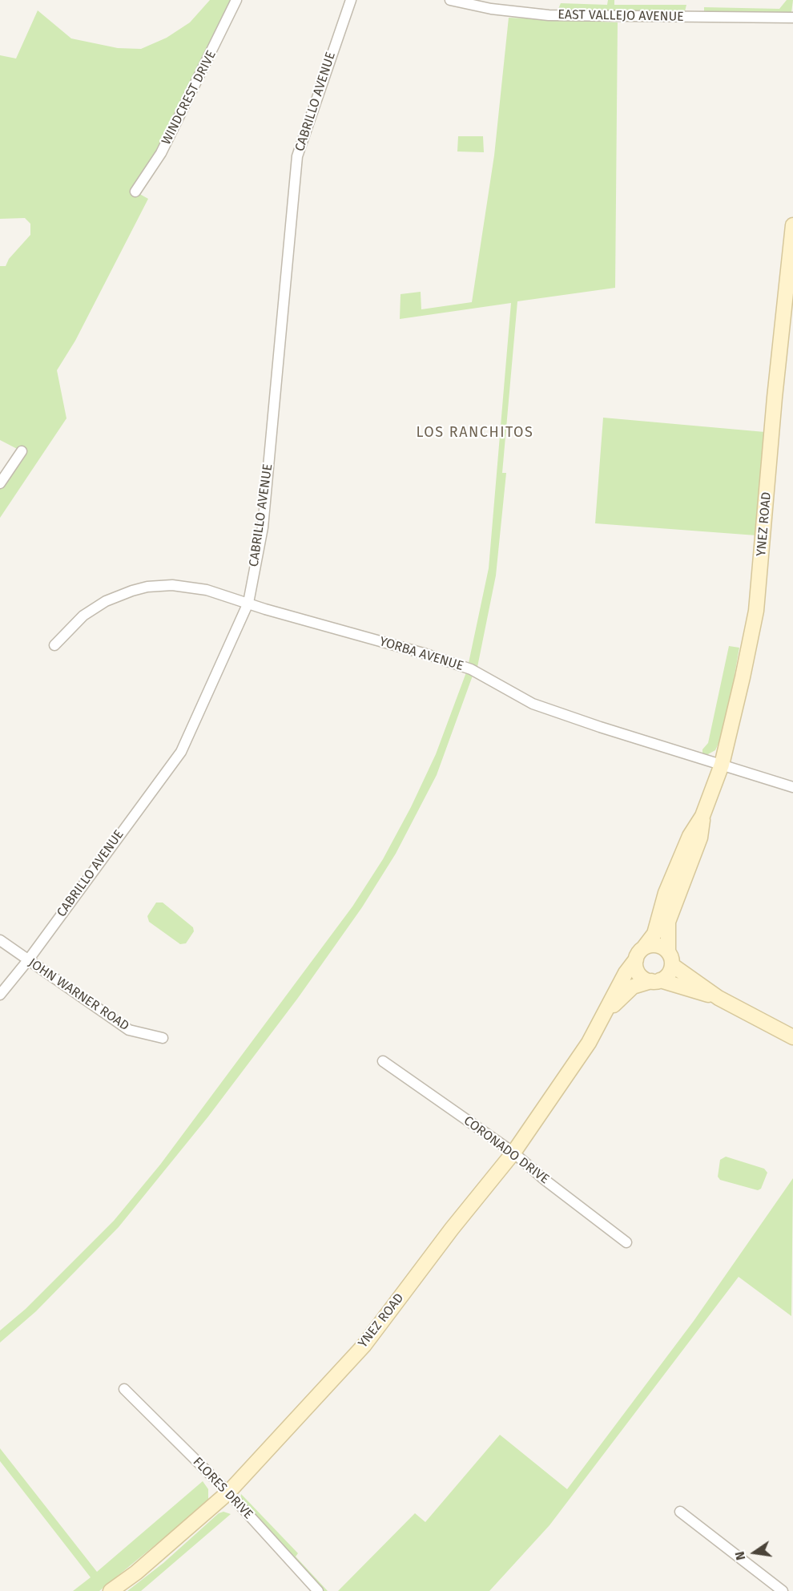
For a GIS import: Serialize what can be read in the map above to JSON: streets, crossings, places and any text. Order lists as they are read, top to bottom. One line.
{"streets":{"main road":["YNEZ ROAD"],"street":["EAST VALLEJO AVENUE","WINDCREST DRIVE","CABRILLO AVENUE","YORBA AVENUE","JOHN WARNER ROAD","CORONADO DRIVE","FLORES DRIVE"]},"crossings":[["CABRILLO AVENUE","YORBA AVENUE"],["CABRILLO AVENUE","JOHN WARNER ROAD"],["YNEZ ROAD","YORBA AVENUE"],["YNEZ ROAD","CORONADO DRIVE"],["YNEZ ROAD","FLORES DRIVE"]],"districts":["LOS RANCHITOS"],"north":"left"}
